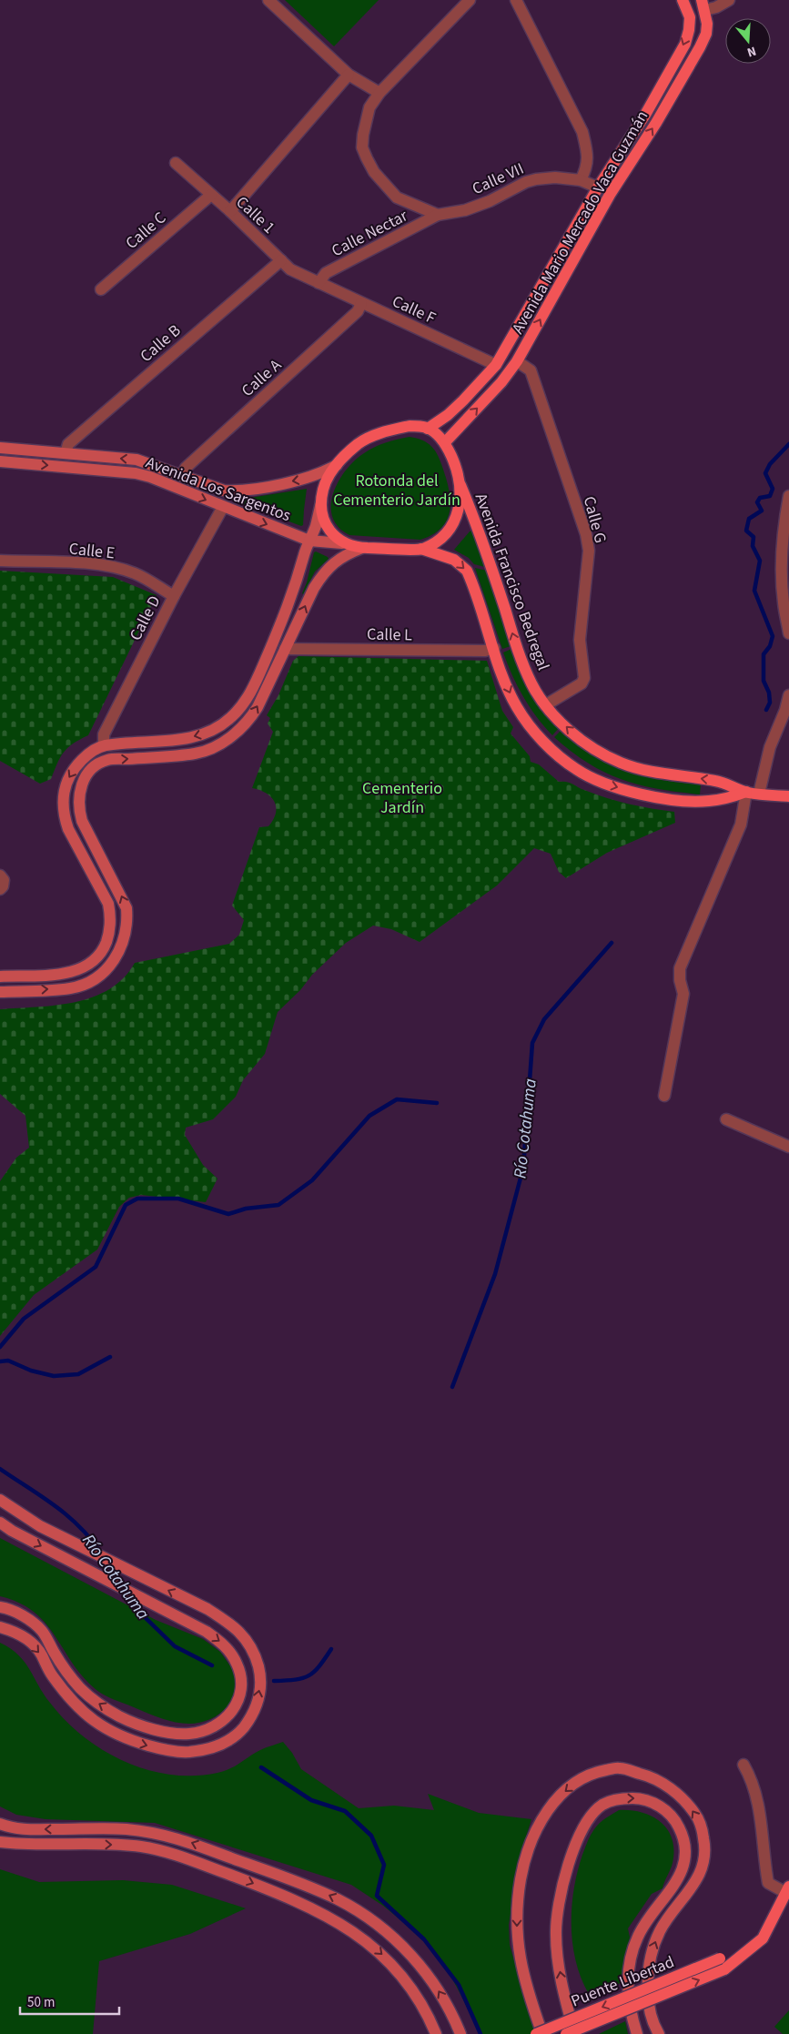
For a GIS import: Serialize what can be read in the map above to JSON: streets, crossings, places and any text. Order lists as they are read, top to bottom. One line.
{"streets":{"main road":["Avenida Mario Mercado Vaca Guzmán","Avenida Los Sargentos","Avenida Francisco Bedregal","Puente Libertad"],"street":["Calle VII","Calle 1","Calle C","Calle Nectar","Calle F","Calle B","Calle A","Calle G","Calle E","Calle D","Calle L"]},"crossings":[["Calle VII","Avenida Mario Mercado Vaca Guzmán"],["Calle VII","Calle Nectar"],["Calle 1","Calle C"],["Calle 1","Calle Nectar"],["Calle 1","Calle F"],["Calle 1","Calle B"],["Avenida Mario Mercado Vaca Guzmán","Calle F"],["Avenida Mario Mercado Vaca Guzmán","Avenida Los Sargentos"],["Avenida Mario Mercado Vaca Guzmán","Calle G"],["Avenida Mario Mercado Vaca Guzmán","Avenida Francisco Bedregal"],["Calle Nectar","Calle F"],["Calle F","Calle A"],["Calle B","Avenida Los Sargentos"],["Calle A","Avenida Los Sargentos"],["Avenida Los Sargentos","Avenida Francisco Bedregal"],["Avenida Los Sargentos","Calle D"],["Calle G","Avenida Francisco Bedregal"],["Calle E","Calle D"],["Avenida Francisco Bedregal","Calle L"]],"water":["Río Cotahuma"],"parks":["Rotonda del Cementerio Jardín","Cementerio Jardín"],"scale_bar":"50 m","north":"bottom"}
